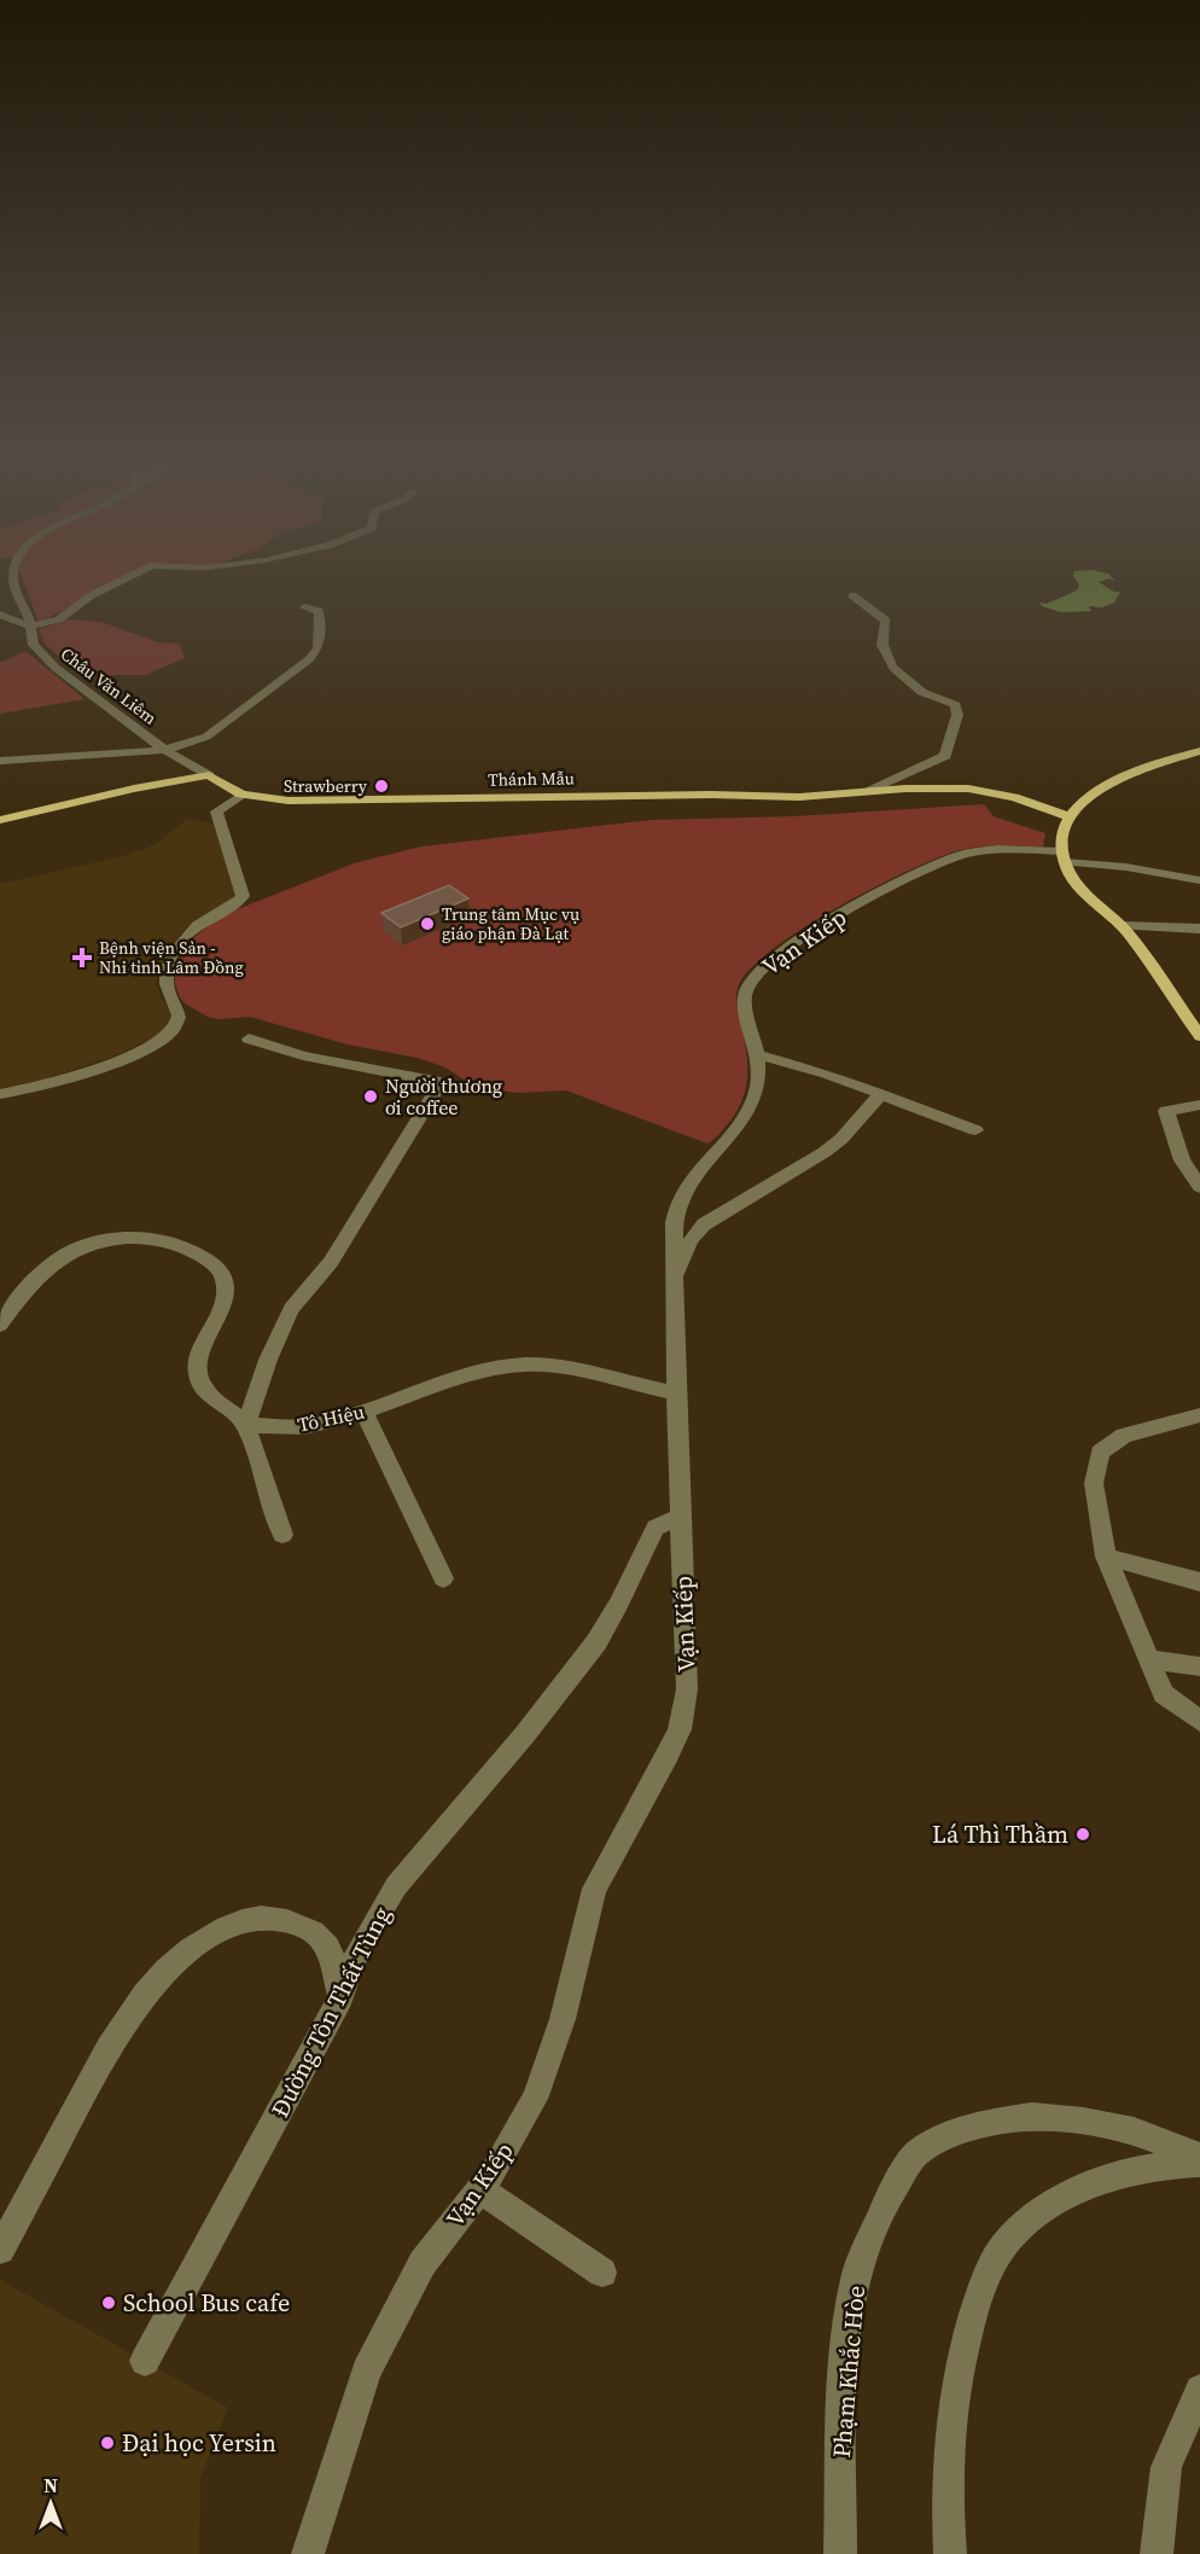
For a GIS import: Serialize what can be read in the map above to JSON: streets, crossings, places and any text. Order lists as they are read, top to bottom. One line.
{"streets":{"main road":["Thánh Mẫu"],"street":["Châu Văn Liêm","Vạn Kiếp","Tô Hiệu","Đường Tôn Thất Tùng","Phạm Khắc Hòe"]},"crossings":[["Châu Văn Liêm","Thánh Mẫu"],["Vạn Kiếp","Tô Hiệu"],["Vạn Kiếp","Đường Tôn Thất Tùng"]],"places":{"other":["Strawberry","Trung tâm Mục vụ giáo phận Đà Lạt","Người thương ơi coffee","Lá Thì Thầm","School Bus cafe","Đại học Yersin"],"health":["Bệnh viện Sản - Nhi tỉnh Lâm Đồng"]},"north":"top"}
